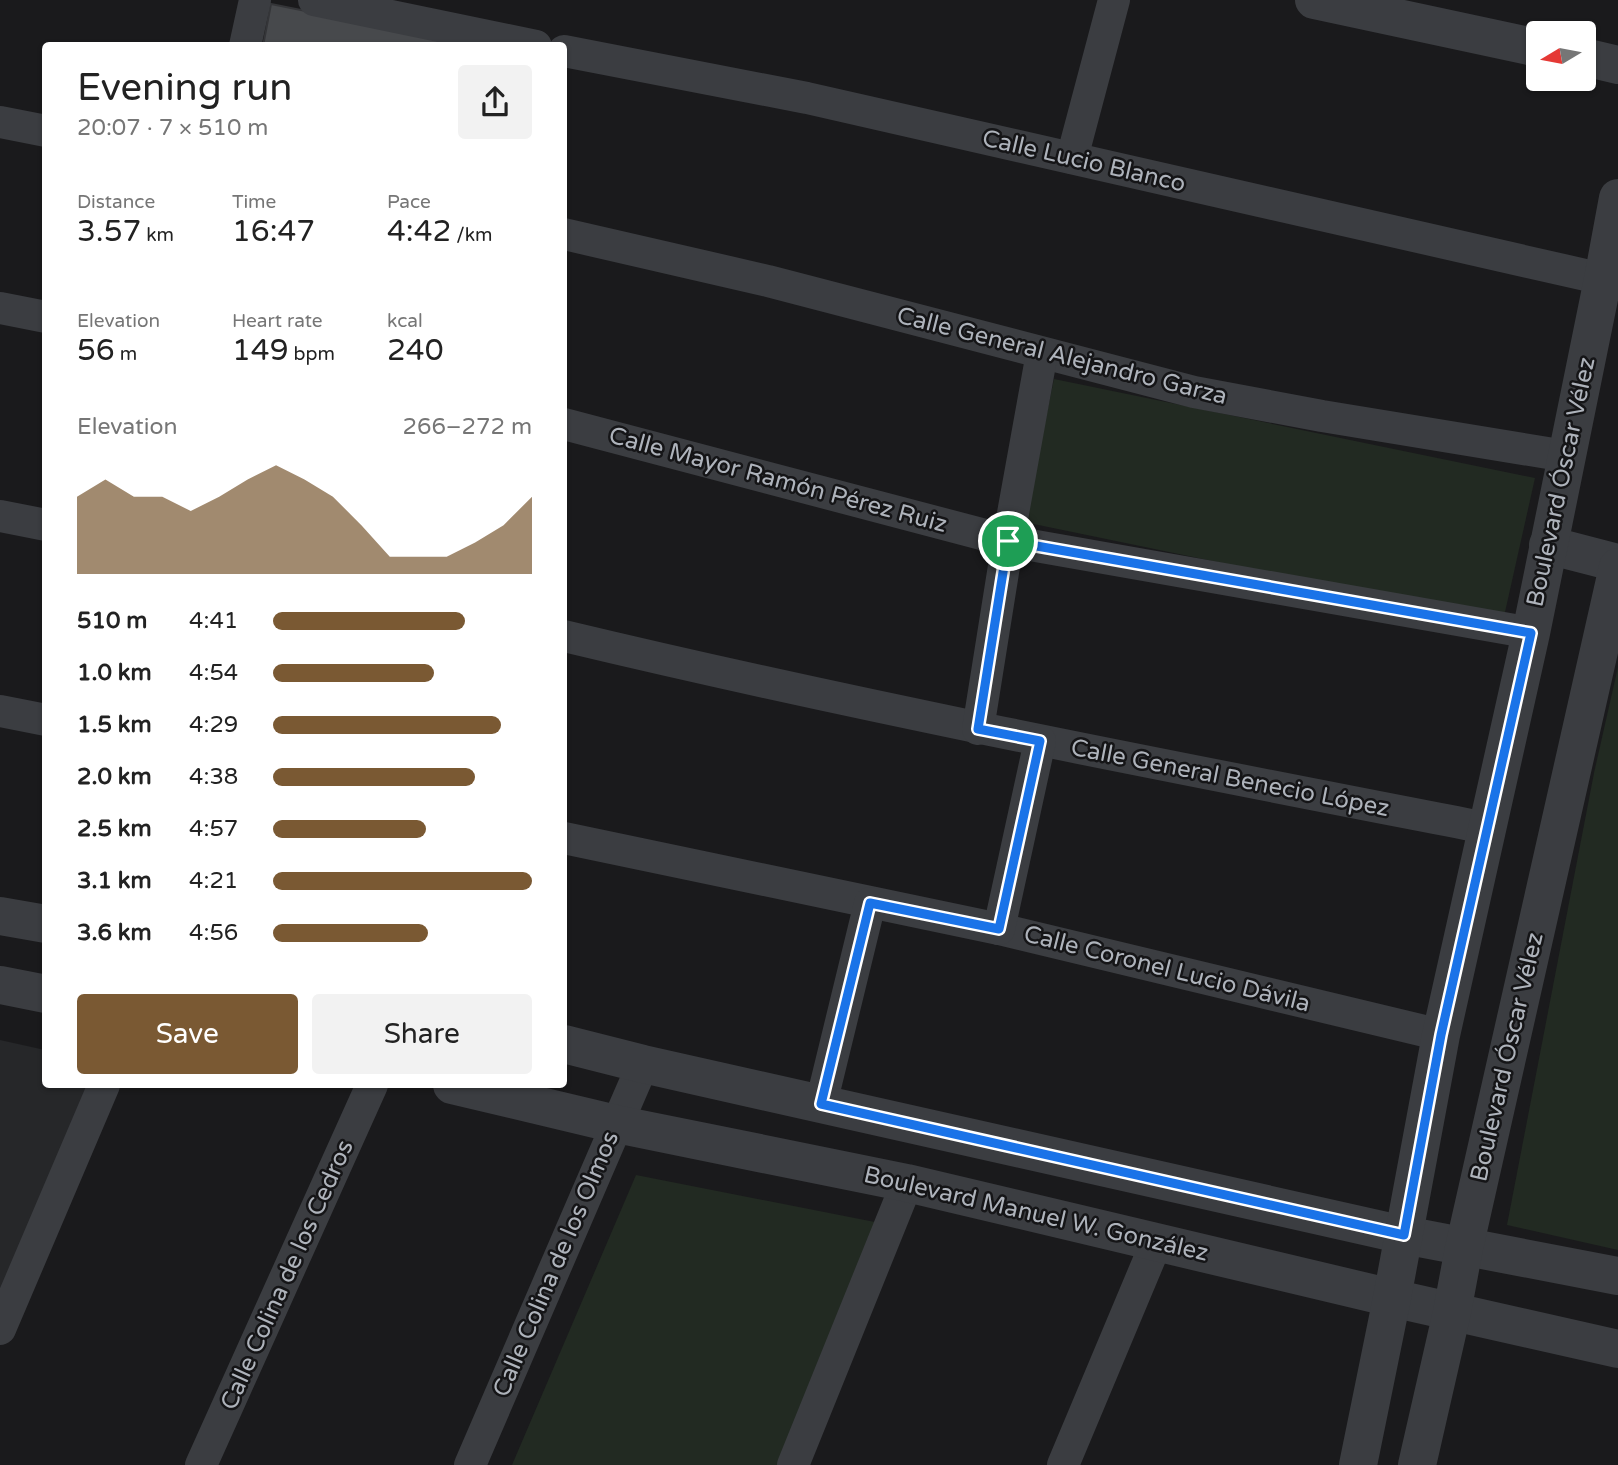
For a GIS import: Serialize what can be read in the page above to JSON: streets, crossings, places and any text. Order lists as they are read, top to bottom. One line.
{"streets":{"street":["Calle Lucio Blanco","Calle General Alejandro Garza","Calle Mayor Ramón Pérez Ruiz","Boulevard Óscar Vélez","Calle General Benecio López","Calle Coronel Lucio Dávila","Boulevard Manuel W. González","Calle Colina de los Olmos","Calle Colina de los Cedros"]},"crossings":[["Calle Lucio Blanco","Boulevard Óscar Vélez"],["Calle General Alejandro Garza","Boulevard Óscar Vélez"],["Calle Mayor Ramón Pérez Ruiz","Boulevard Óscar Vélez"],["Boulevard Óscar Vélez","Calle General Benecio López"],["Boulevard Óscar Vélez","Calle Coronel Lucio Dávila"],["Boulevard Óscar Vélez","Boulevard Manuel W. González"],["Boulevard Manuel W. González","Calle Colina de los Olmos"]],"north":"left","page":{"heading":["Evening run","20:07 · 7 × 510 m"],"stats":[["Distance","3.57 km"],["Time","16:47"],["Pace","4:42 /km"],["Elevation","56 m"],["Heart rate","149 bpm"],["kcal","240"]],"chart":["Elevation","266–272 m"],"list":[{"name":"510 m","note":"4:41"},{"name":"1.0 km","note":"4:54"},{"name":"1.5 km","note":"4:29"},{"name":"2.0 km","note":"4:38"},{"name":"2.5 km","note":"4:57"},{"name":"3.1 km","note":"4:21"},{"name":"3.6 km","note":"4:56"}],"buttons":["Save","Share"]}}
